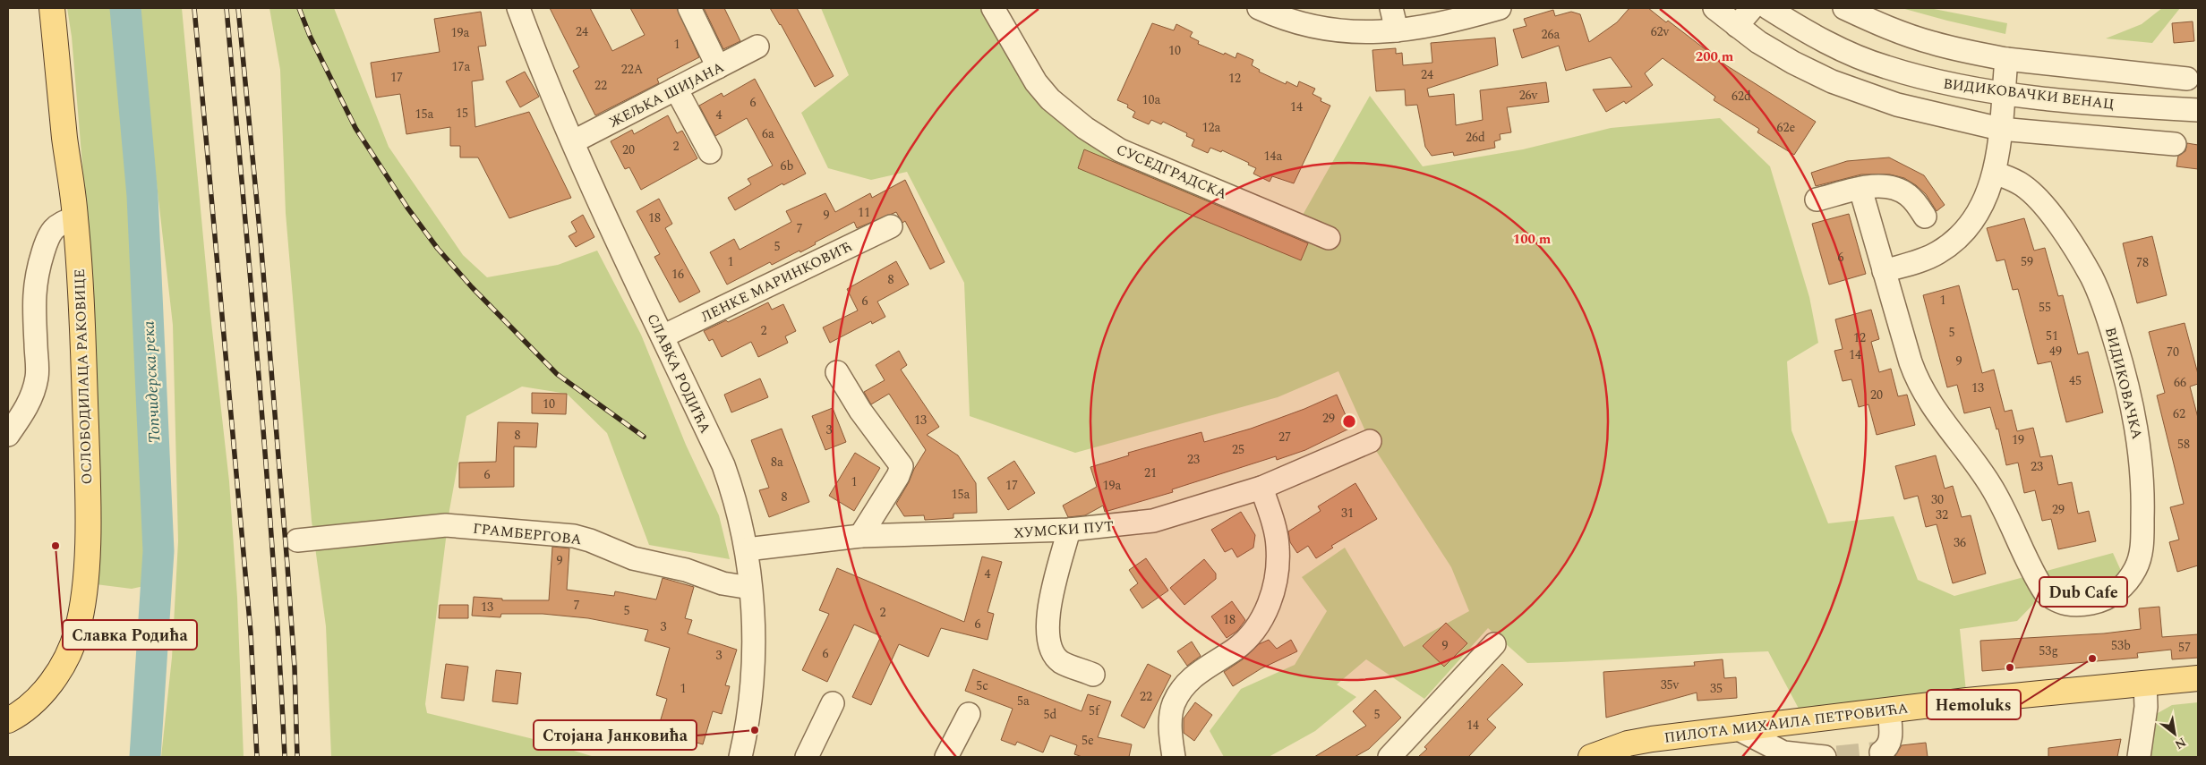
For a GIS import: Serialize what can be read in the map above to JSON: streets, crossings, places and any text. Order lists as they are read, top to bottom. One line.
{"streets":{"main road":["ОСЛОБОДИЛАЦА РАКОВИЦЕ","ПИЛОТА МИХАИЛА ПЕТРОВИЋА"],"street":["ВИДИКОВАЧКИ ВЕНАЦ","ЖЕЉКА ШИЈАНА","СУСЕДГРАДСКА","ЛЕНКЕ МАРИНКОВИЋ","СЛАВКА РОДИЋА","ВИДИКОВАЧКА","ХУМСКИ ПУТ","ГРАМБЕРГОВА"]},"crossings":[["ЖЕЉКА ШИЈАНА","СЛАВКА РОДИЋА"],["ЛЕНКЕ МАРИНКОВИЋ","СЛАВКА РОДИЋА"],["СЛАВКА РОДИЋА","ХУМСКИ ПУТ"],["СЛАВКА РОДИЋА","ГРАМБЕРГОВА"]],"water":["Топчидерска река"],"places":["Славка Родића","Hemoluks","Dub Cafe","Стојана Јанковића"],"house_numbers":["24","62v","19a","26a","1","10","17a","22А","24","17","12","22","26v","62d","10a","6","14","15","15a","4","12a","62e","6a","26d","2","20","14a","6b","11","9","18","7","5","6","1","59","78","16","8","1","6","55","2","5","51","12","49","70","14","9","45","66","13","20","10","62","29","13","3","8","27","19","58","25","23","8a","23","21","6","1","17","19a","15a","8","30","29","31","32","36","9","4","7","13","5","2","18","6","3","9","53b","57","53g","6","3","35v","5c","1","35","22","5a","5f","5d","5","14","5e"],"north":"bottom right","rings":["200 m","100 m"]}
